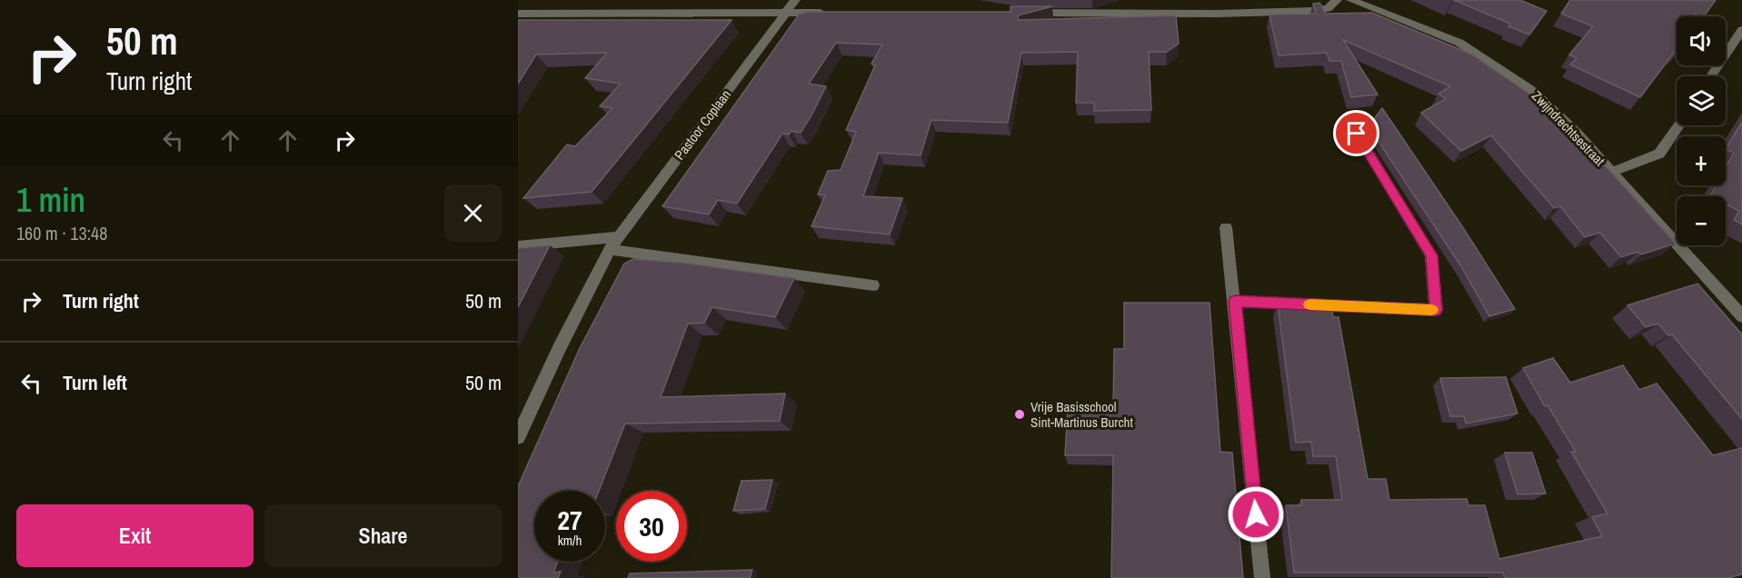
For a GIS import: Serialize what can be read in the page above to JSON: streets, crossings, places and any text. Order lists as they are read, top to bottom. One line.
{"streets":{"street":["Pastoor Coplaan","Zwijndrechtsestraat"]},"places":["Vrije Basisschool Sint-Martinus Burcht"],"page":{"turn":["50 m","Turn right"],"map_buttons":["+","−"],"heading":["1 min","160 m · 13:48"],"list":[{"name":"Turn right","value":"50 m"},{"name":"Turn left","value":"50 m"}],"speed":"27 km/h","limit":"30","buttons":["Exit","Share"]}}
